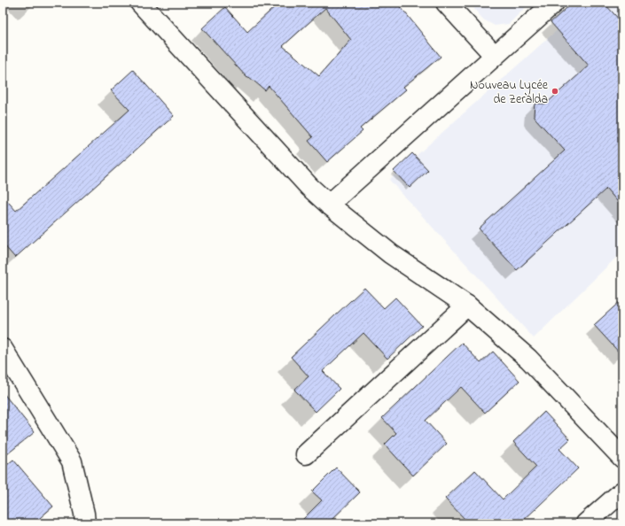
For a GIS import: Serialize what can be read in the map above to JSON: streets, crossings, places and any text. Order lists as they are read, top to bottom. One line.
{"places":["Nouveau Lycée de Zeralda"]}
